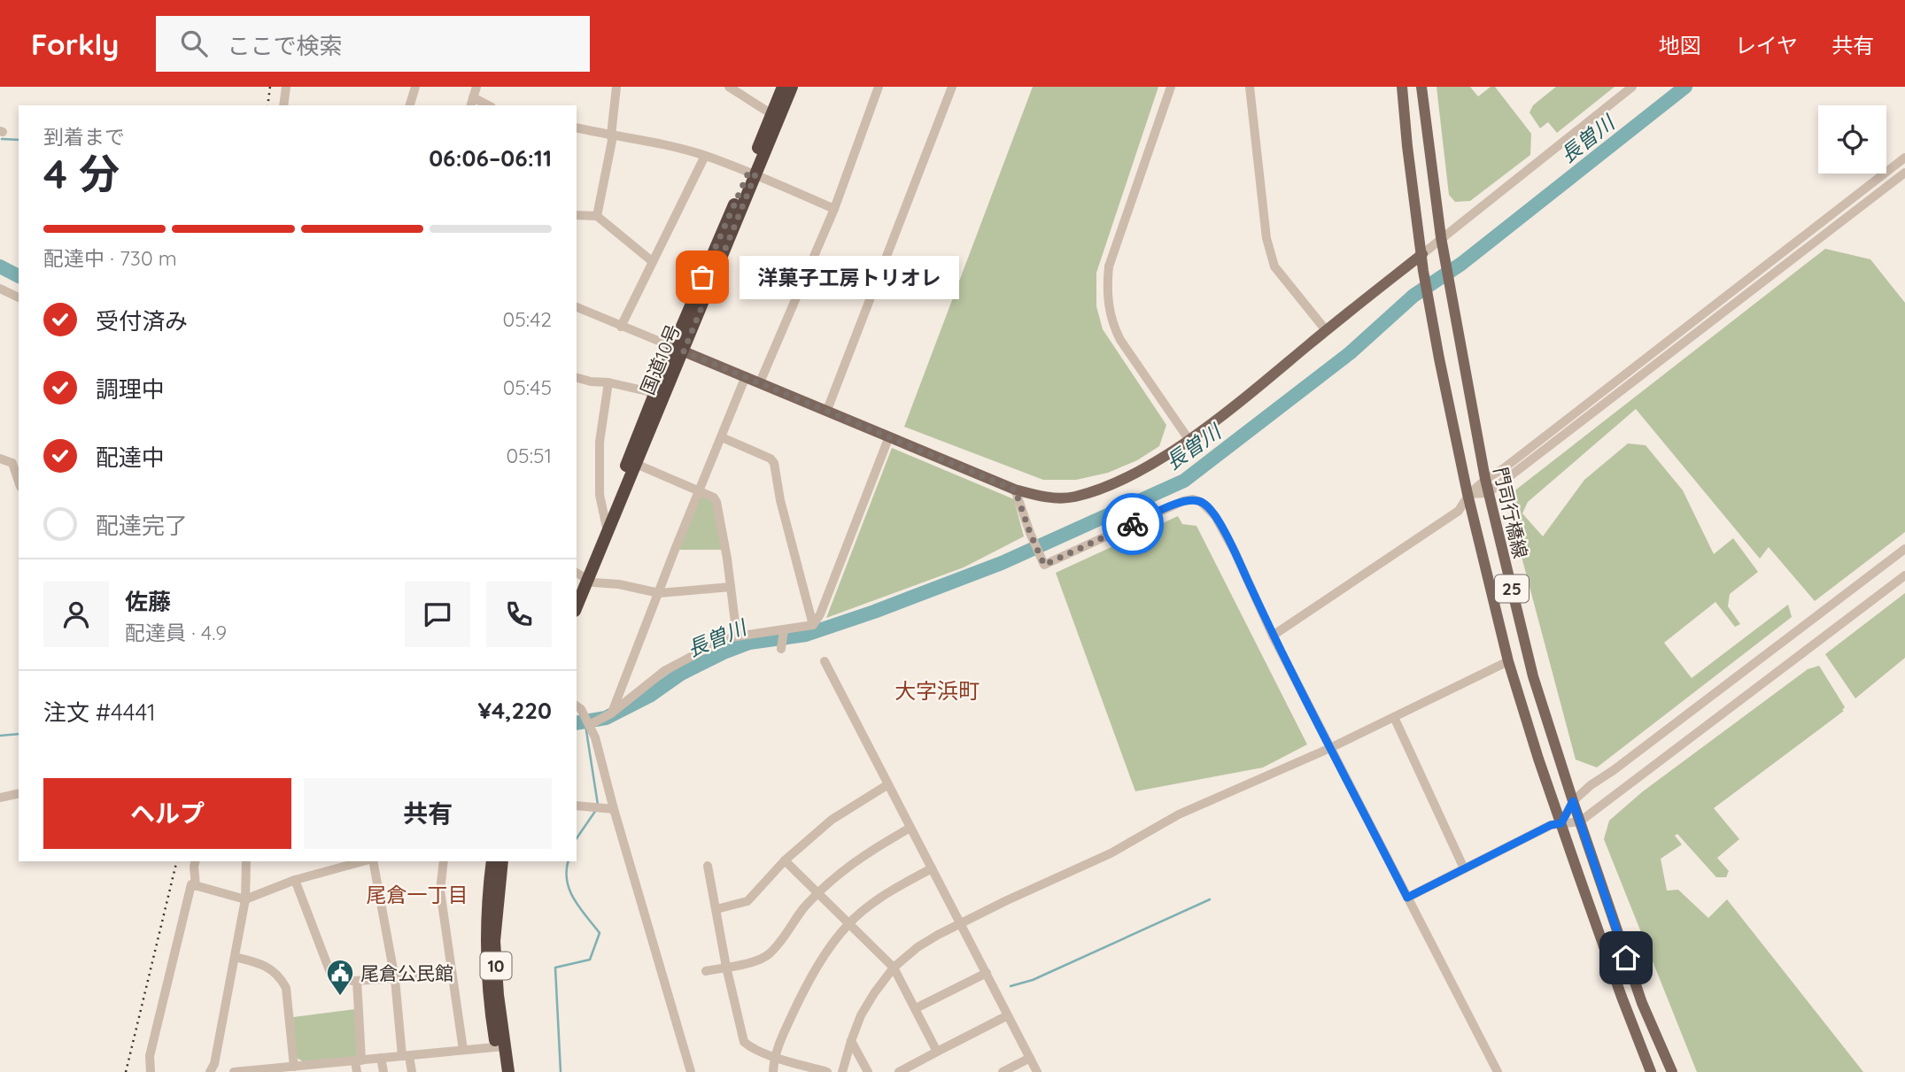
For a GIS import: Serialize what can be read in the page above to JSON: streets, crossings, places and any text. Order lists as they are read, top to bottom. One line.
{"streets":{"highway":["国道10号","10"],"main road":["門司行橋線","25"]},"districts":["大字浜町","尾倉一丁目"],"water":["長曽川"],"places":{"other":["洋菓子工房トリオレ"],"public building":["尾倉公民館"]},"page":{"header":"Forkly","search":"ここで検索","nav":["地図","レイヤ","共有"],"heading":["4 分","到着まで","06:06–06:11"],"panel":["佐藤","配達員 · 4.9","注文 #4441","¥4,220"],"bar":"配達中 · 730 m","bubble":"洋菓子工房トリオレ","list":[["受付済み","05:42"],["調理中","05:45"],["配達中","05:51"],"配達完了"],"buttons":["ヘルプ","共有"]}}
